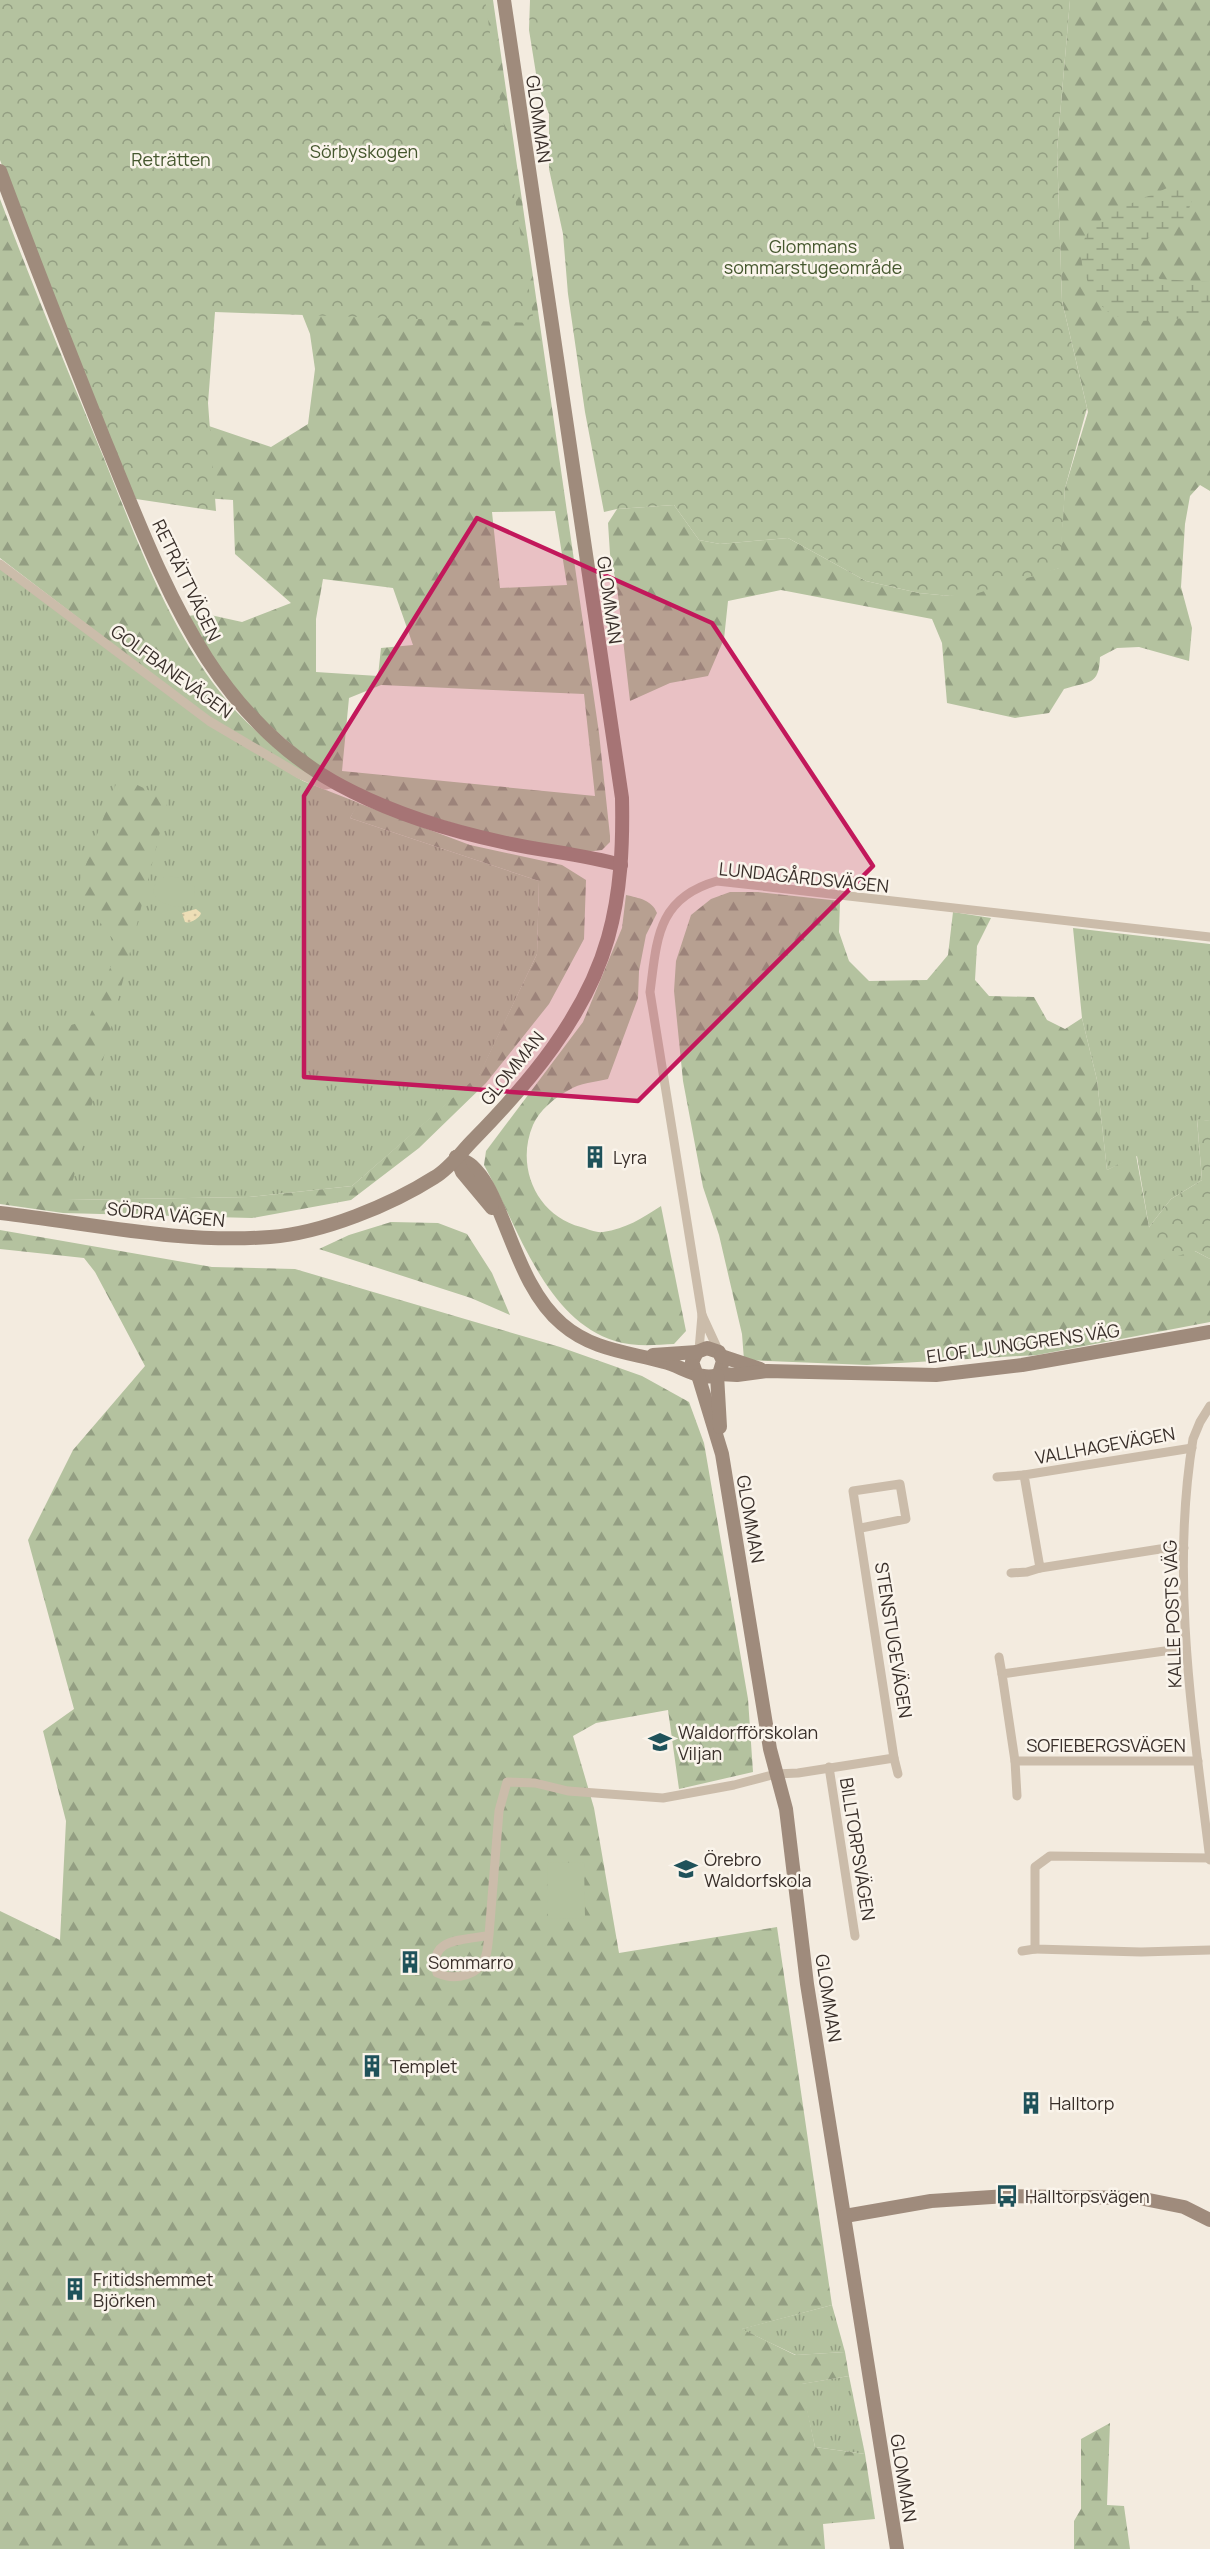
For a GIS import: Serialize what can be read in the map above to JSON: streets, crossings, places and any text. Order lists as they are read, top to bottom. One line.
{"streets":{"street":["GLOMMAN","RETRÄTTVÄGEN","GOLFBANEVÄGEN","LUNDAGÅRDSVÄGEN","SÖDRA VÄGEN","ELOF LJUNGGRENS VÄG","VALLHAGEVÄGEN","KALLE POSTS VÄG","STENSTUGEVÄGEN","SOFIEBERGSVÄGEN","BILLTORPSVÄGEN"]},"crossings":[["GLOMMAN","RETRÄTTVÄGEN"],["GLOMMAN","LUNDAGÅRDSVÄGEN"],["GLOMMAN","SÖDRA VÄGEN"],["GLOMMAN","ELOF LJUNGGRENS VÄG"],["RETRÄTTVÄGEN","GOLFBANEVÄGEN"],["LUNDAGÅRDSVÄGEN","ELOF LJUNGGRENS VÄG"],["VALLHAGEVÄGEN","KALLE POSTS VÄG"],["KALLE POSTS VÄG","SOFIEBERGSVÄGEN"]],"parks":["Sörbyskogen","Reträtten","Glommans sommarstugeområde"],"places":{"building":["Lyra","Sommarro","Templet","Halltorp","Fritidshemmet Björken"],"school or university":["Waldorfförskolan Viljan","Örebro Waldorfskola"],"bus stop":["Halltorpsvägen"]}}
